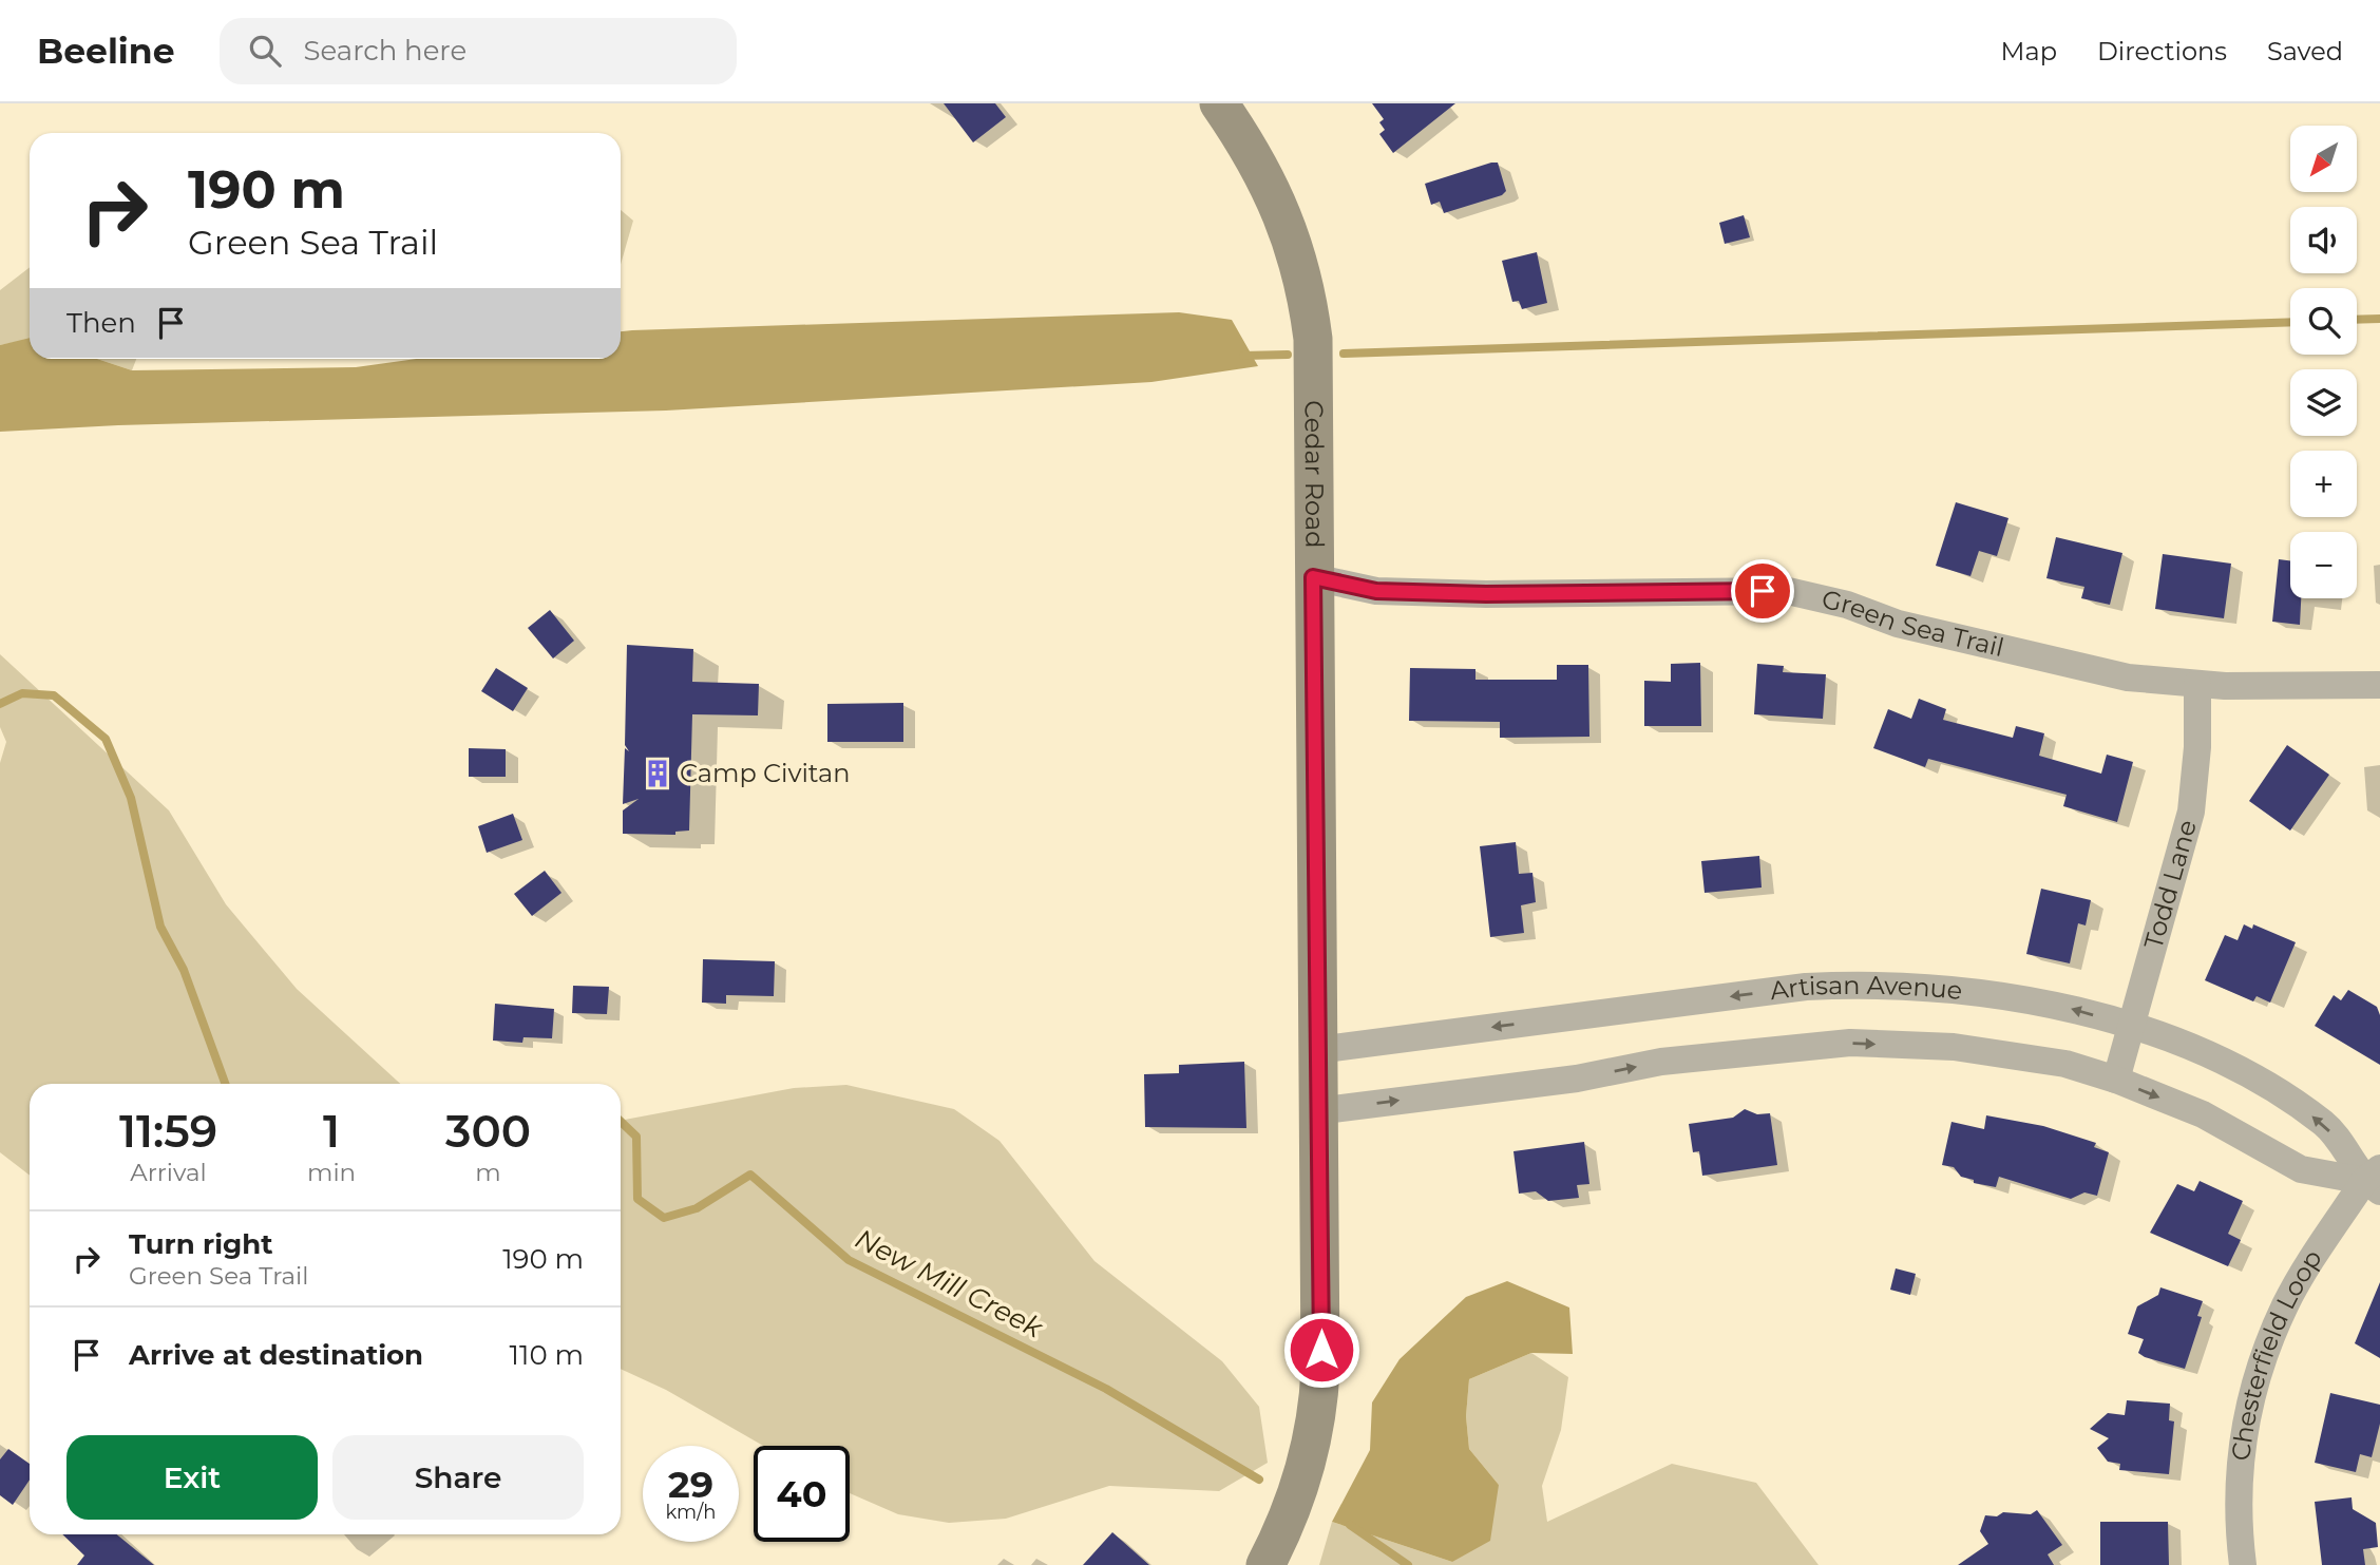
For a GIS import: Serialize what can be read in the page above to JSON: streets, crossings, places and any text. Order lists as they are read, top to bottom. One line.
{"streets":{"street":["Cedar Road","Green Sea Trail","Todd Lane","Artisan Avenue","Chesterfield Loop"]},"crossings":[["Cedar Road","Green Sea Trail"],["Cedar Road","Artisan Avenue"],["Green Sea Trail","Todd Lane"],["Todd Lane","Artisan Avenue"],["Artisan Avenue","Chesterfield Loop"]],"water":["New Mill Creek"],"places":{"building":["Camp Civitan"]},"north":"bottom left","page":{"header":"Beeline","search":"Search here","nav":["Map","Directions","Saved"],"map_buttons":["+","−"],"turn":["190 m","Green Sea Trail"],"then":"Then","eta":["11:59","Arrival","1","min","300","m"],"list":[{"name":"Turn right","note":"Green Sea Trail","value":"190 m"},{"name":"Arrive at destination","value":"110 m"}],"buttons":["Exit","Share"],"speed":"29 km/h","limit":"40"}}
